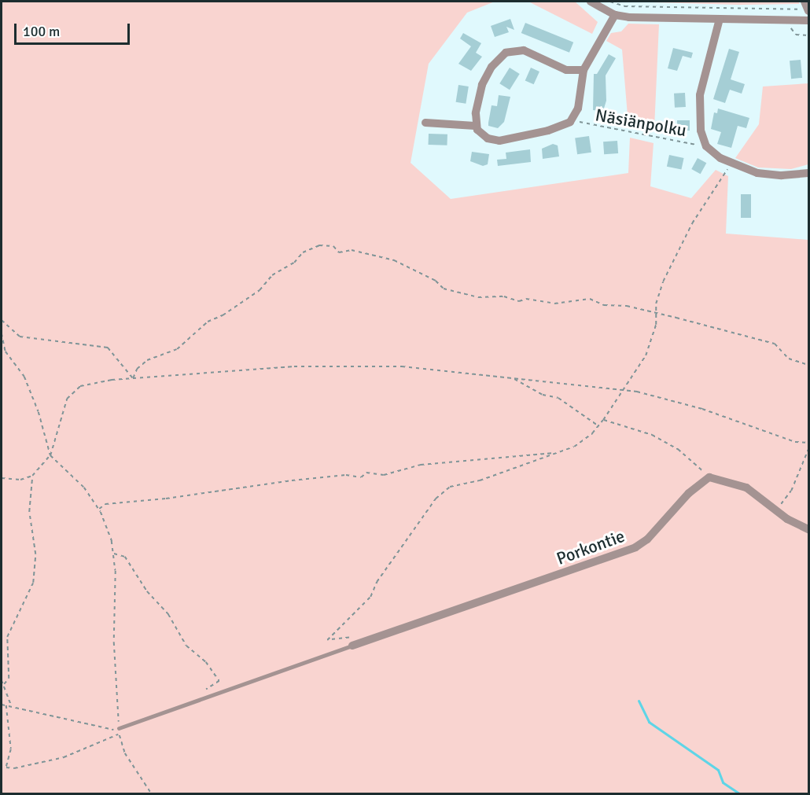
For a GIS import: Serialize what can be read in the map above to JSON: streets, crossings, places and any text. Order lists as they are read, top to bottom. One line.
{"streets":{"street":["Porkontie"],"path":["Näsiänpolku"]},"scale_bar":"100 m"}
